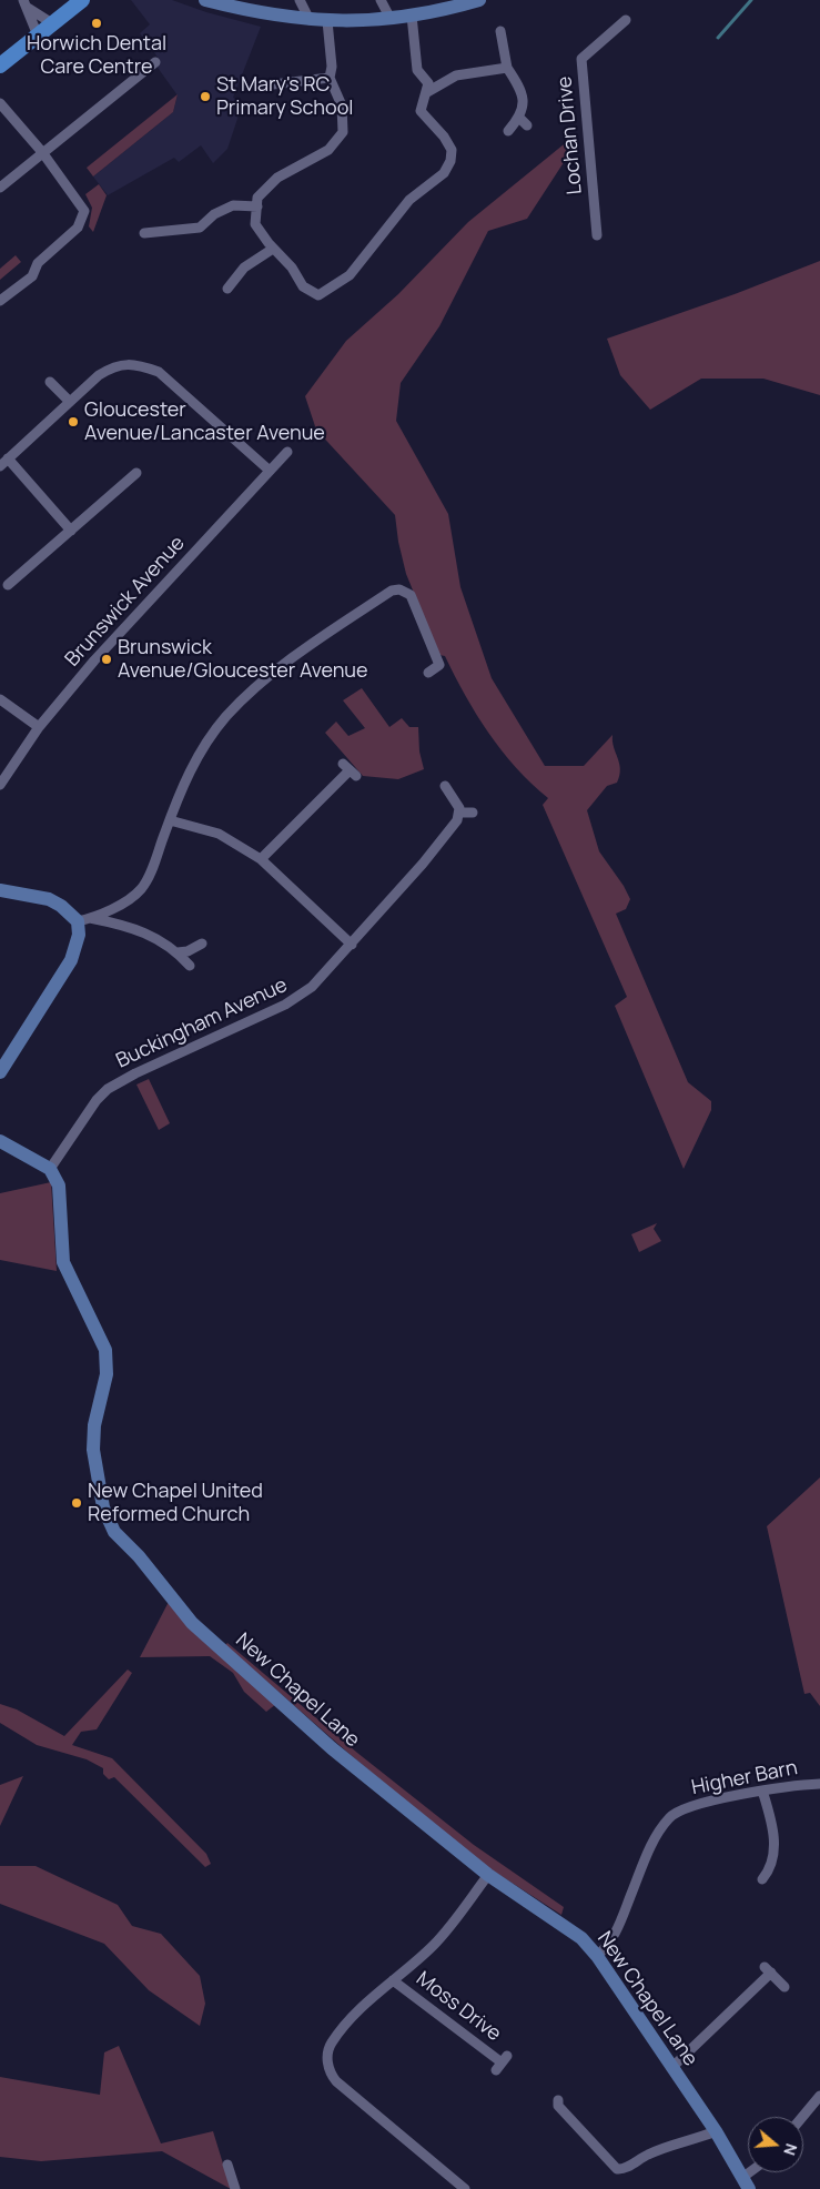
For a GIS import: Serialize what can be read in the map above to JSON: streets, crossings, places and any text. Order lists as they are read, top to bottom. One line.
{"streets":{"street":["Lochan Drive","Brunswick Avenue","Buckingham Avenue","New Chapel Lane","Higher Barn","Moss Drive"]},"crossings":[["Buckingham Avenue","New Chapel Lane"],["New Chapel Lane","Higher Barn"]],"places":["Horwich Dental Care Centre","St Mary's RC Primary School","Gloucester Avenue/Lancaster Avenue","Brunswick Avenue/Gloucester Avenue","New Chapel United Reformed Church"],"north":"right"}
